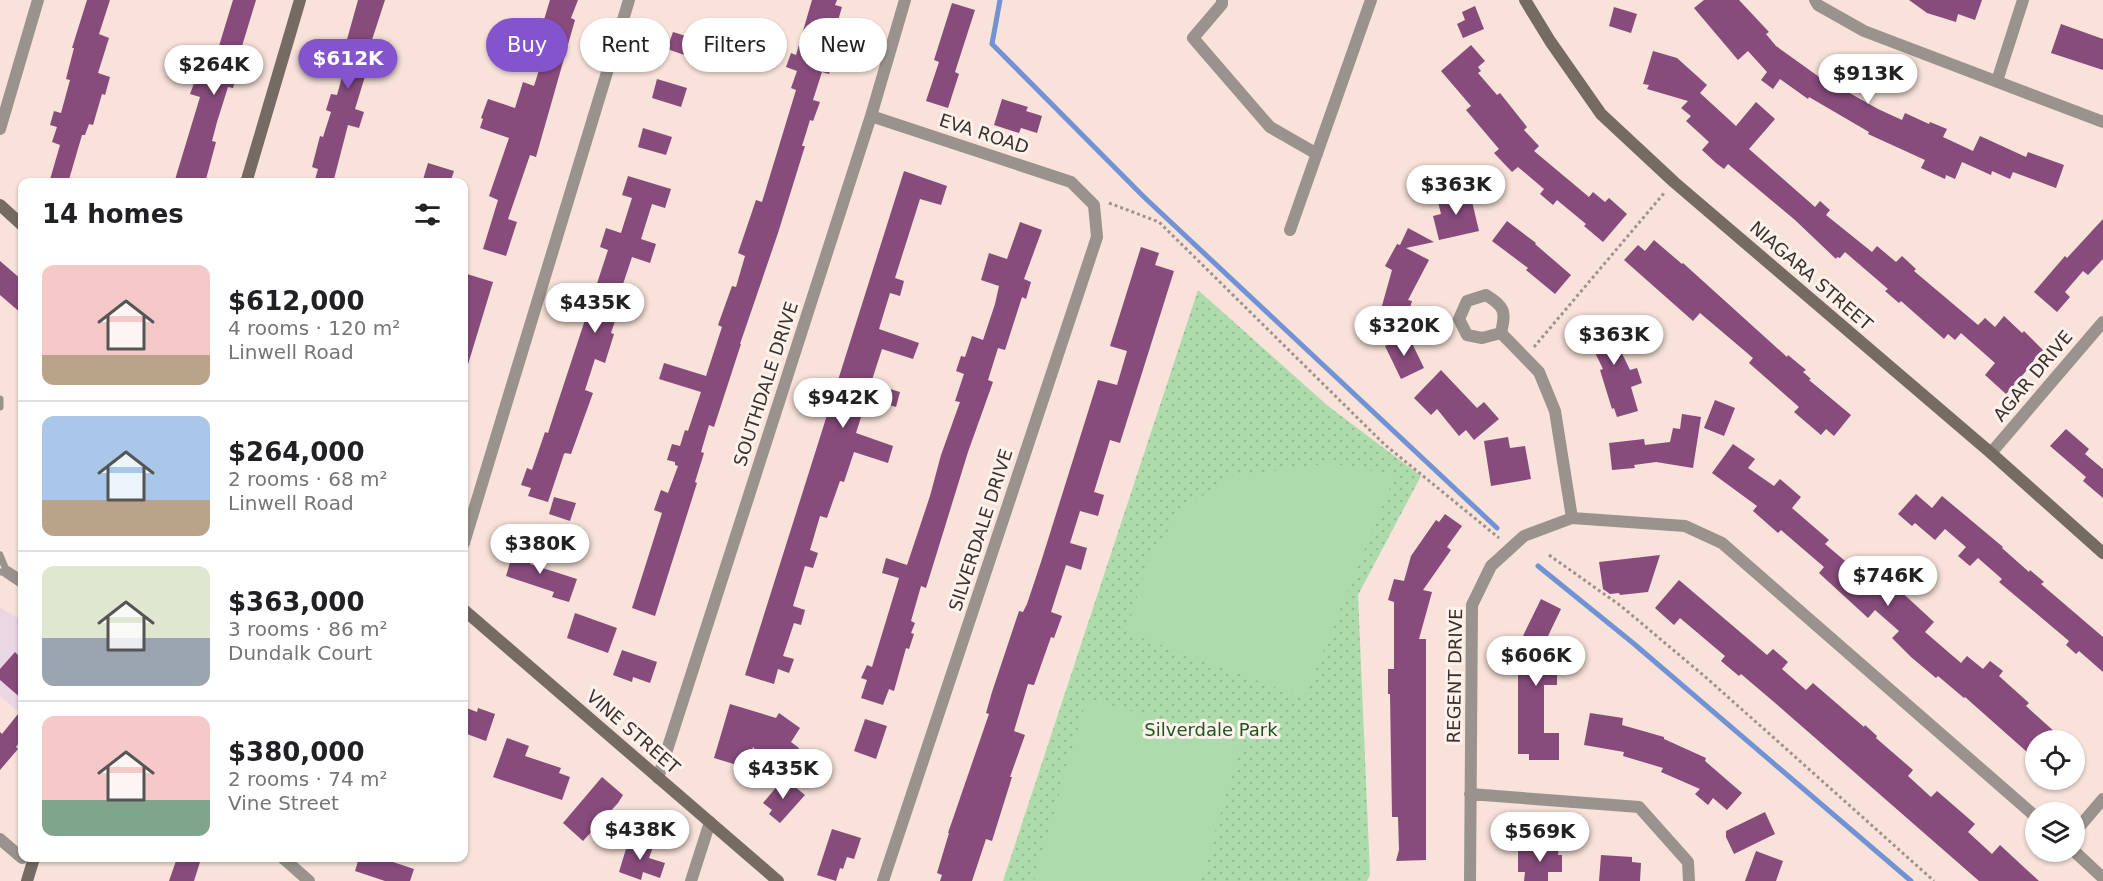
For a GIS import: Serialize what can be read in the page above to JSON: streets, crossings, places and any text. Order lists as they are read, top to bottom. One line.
{"streets":{"main road":["NIAGARA STREET","VINE STREET"],"street":["EVA ROAD","AGAR DRIVE","SOUTHDALE DRIVE","SILVERDALE DRIVE","REGENT DRIVE"]},"crossings":[["EVA ROAD","SOUTHDALE DRIVE"],["EVA ROAD","SILVERDALE DRIVE"],["NIAGARA STREET","AGAR DRIVE"],["SOUTHDALE DRIVE","VINE STREET"]],"parks":["Silverdale Park"],"page":{"chip":["Buy","Rent","Filters","New"],"price":["$612K","$264K","$913K","$363K","$435K","$320K","$363K","$942K","$380K","$746K","$606K","$435K","$438K","$569K"],"heading":"14 homes","list":[{"name":"$612,000","note":"4 rooms · 120 m² · Linwell Road"},{"name":"$264,000","note":"2 rooms · 68 m² · Linwell Road"},{"name":"$363,000","note":"3 rooms · 86 m² · Dundalk Court"},{"name":"$380,000","note":"2 rooms · 74 m² · Vine Street"}]}}
